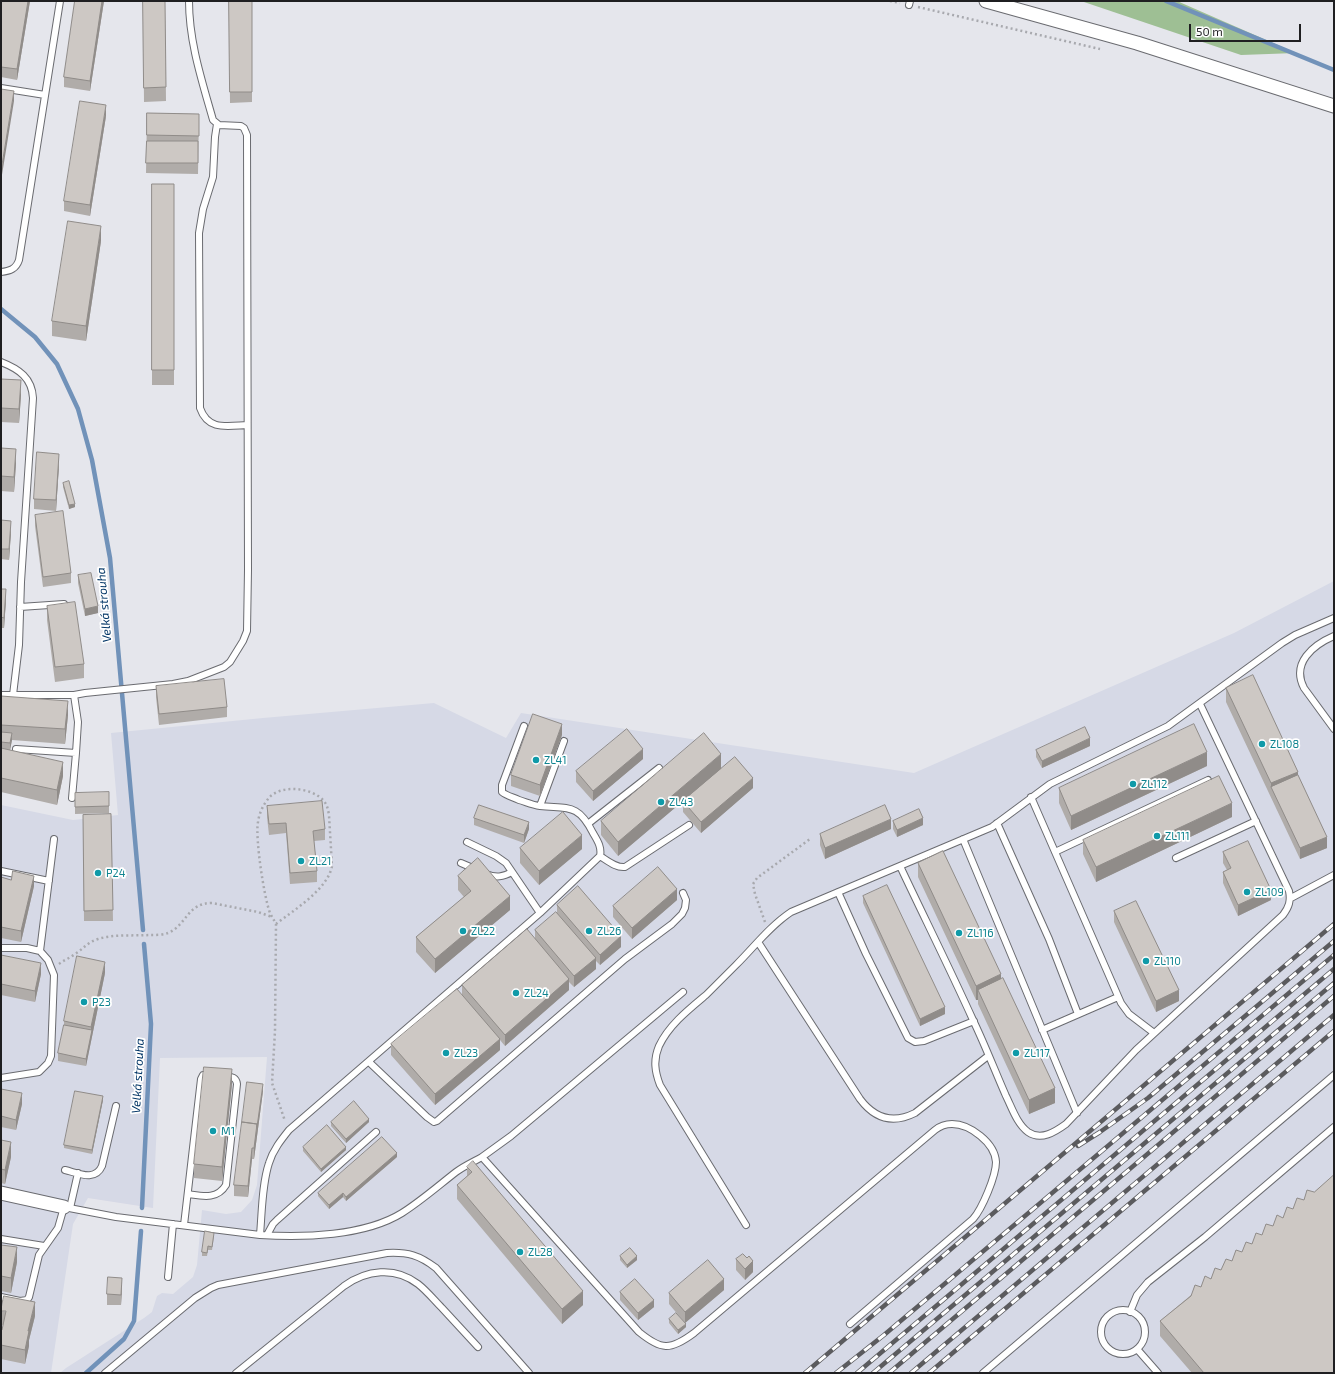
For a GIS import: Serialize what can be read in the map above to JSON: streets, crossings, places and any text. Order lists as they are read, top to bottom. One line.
{"water":["Velká strouha"],"places":["ZL108","ZL41","ZL112","ZL43","ZL111","ZL21","P24","ZL109","ZL22","ZL26","ZL116","ZL110","ZL24","P23","ZL23","ZL117","M1","ZL28"],"scale_bar":"50 m"}
